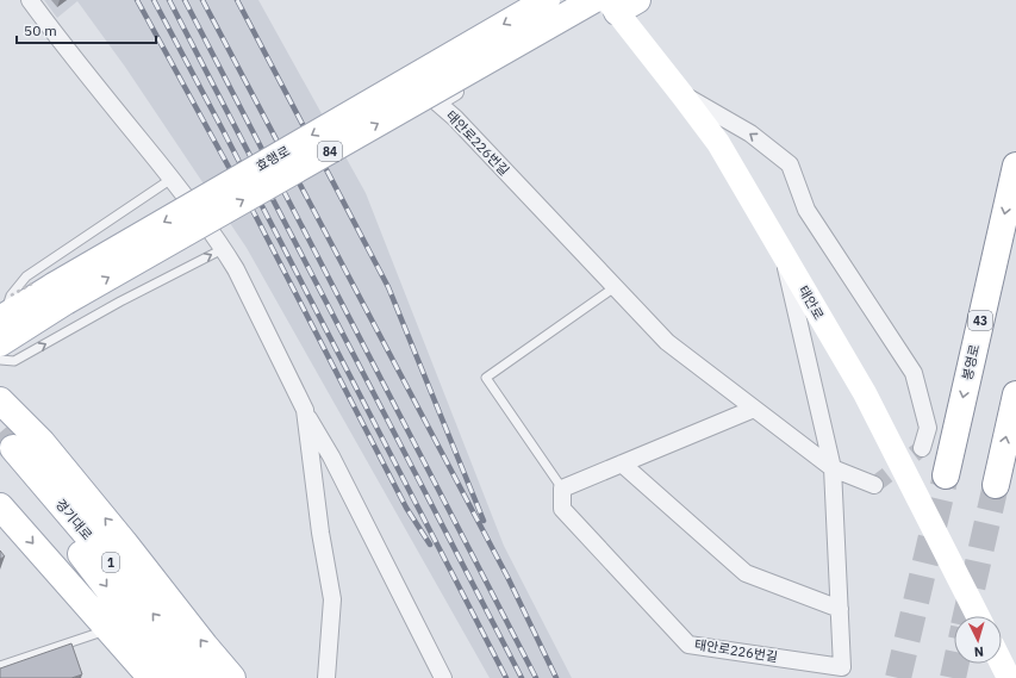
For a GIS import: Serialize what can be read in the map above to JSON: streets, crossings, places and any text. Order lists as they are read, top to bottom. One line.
{"streets":{"main road":["84","효행로","43","봉영로","경기대로","1"],"street":["태안로226번길","태안로"]},"crossings":[["태안로226번길","84"],["태안로226번길","태안로"],["84","효행로"],["84","태안로"]],"one_way":["봉영로"],"scale_bar":"50 m","north":"bottom"}
